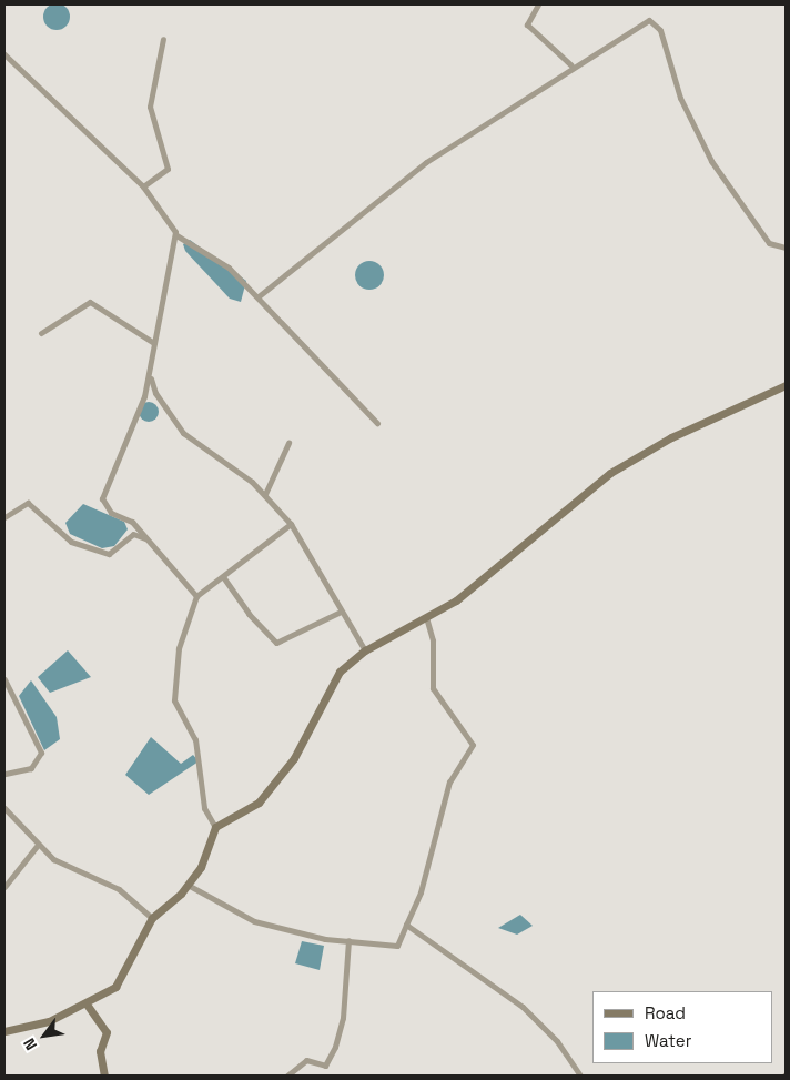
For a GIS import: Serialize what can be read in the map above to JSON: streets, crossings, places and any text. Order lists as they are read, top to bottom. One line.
{"legend":["Road","Water"],"north":"bottom left"}
